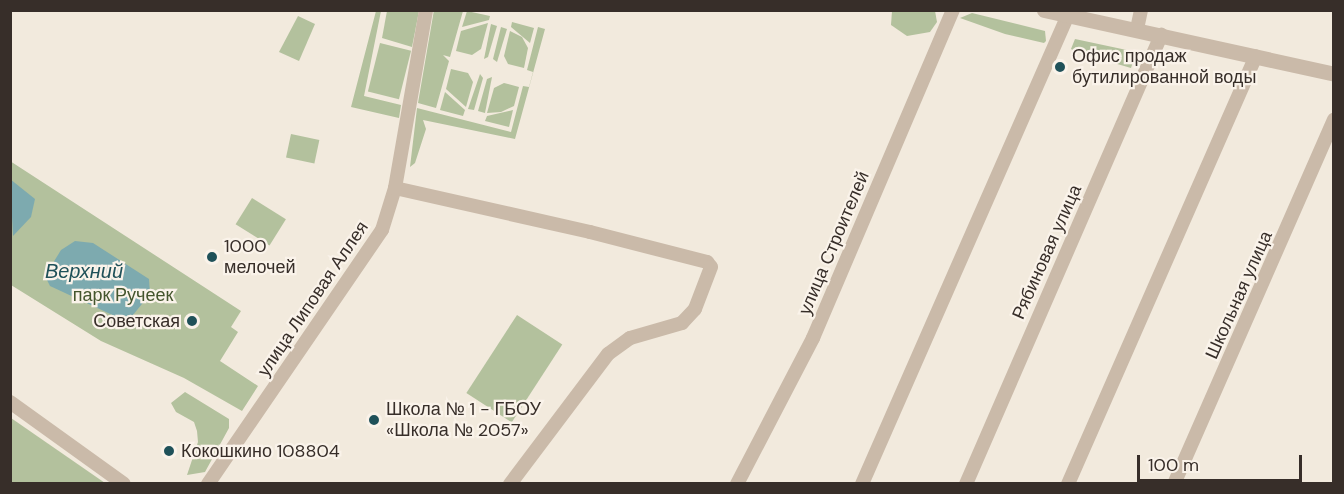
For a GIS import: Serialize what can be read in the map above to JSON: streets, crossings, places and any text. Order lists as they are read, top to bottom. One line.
{"streets":{"street":["улица Строителей","Рябиновая улица","Школьная улица","улица Липовая Аллея"]},"water":["Верхний"],"parks":["парк Ручеек"],"places":["Офис продаж бутилированной воды","1000 мелочей","Советская","Школа № 1 - ГБОУ «Школа № 2057»","Кокошкино 108804"],"scale_bar":"100 m"}
